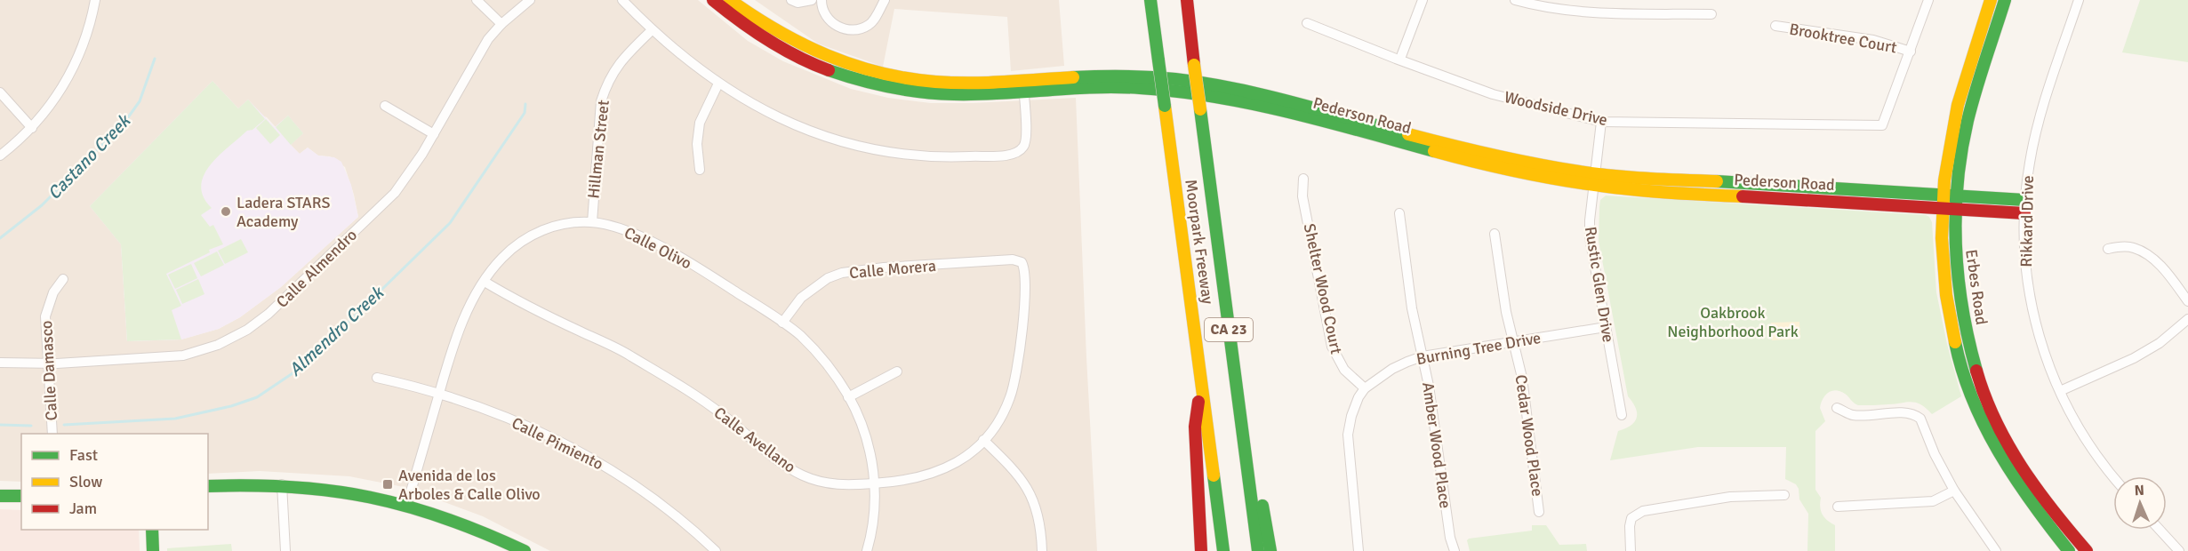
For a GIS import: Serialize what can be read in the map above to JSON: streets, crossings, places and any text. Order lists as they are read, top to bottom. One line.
{"streets":{"main road":["Pederson Road","Moorpark Freeway","Erbes Road","CA 23"],"street":["Brooktree Court","Woodside Drive","Hillman Street","Rikkard Drive","Calle Olivo","Calle Almendro","Calle Morera","Rustic Glen Drive","Shelter Wood Court","Burning Tree Drive","Calle Damasco","Cedar Wood Place","Calle Avellano","Calle Pimiento","Amber Wood Place"]},"crossings":[["Brooktree Court","Woodside Drive"],["Woodside Drive","Rustic Glen Drive"],["Pederson Road","Rikkard Drive"],["Pederson Road","Rustic Glen Drive"],["Pederson Road","Erbes Road"],["Hillman Street","Calle Olivo"],["Calle Olivo","Calle Morera"],["Calle Olivo","Calle Avellano"],["Calle Olivo","Calle Pimiento"],["Calle Almendro","Calle Damasco"],["Calle Morera","Calle Avellano"],["Rustic Glen Drive","Burning Tree Drive"],["Shelter Wood Court","Burning Tree Drive"],["Burning Tree Drive","Cedar Wood Place"],["Burning Tree Drive","Amber Wood Place"]],"water":["Castano Creek","Almendro Creek"],"parks":["Oakbrook Neighborhood Park"],"places":{"other":["Ladera STARS Academy"],"transit":["Avenida de los Arboles & Calle Olivo"]},"legend":["Fast","Slow","Jam"],"north":"top"}
